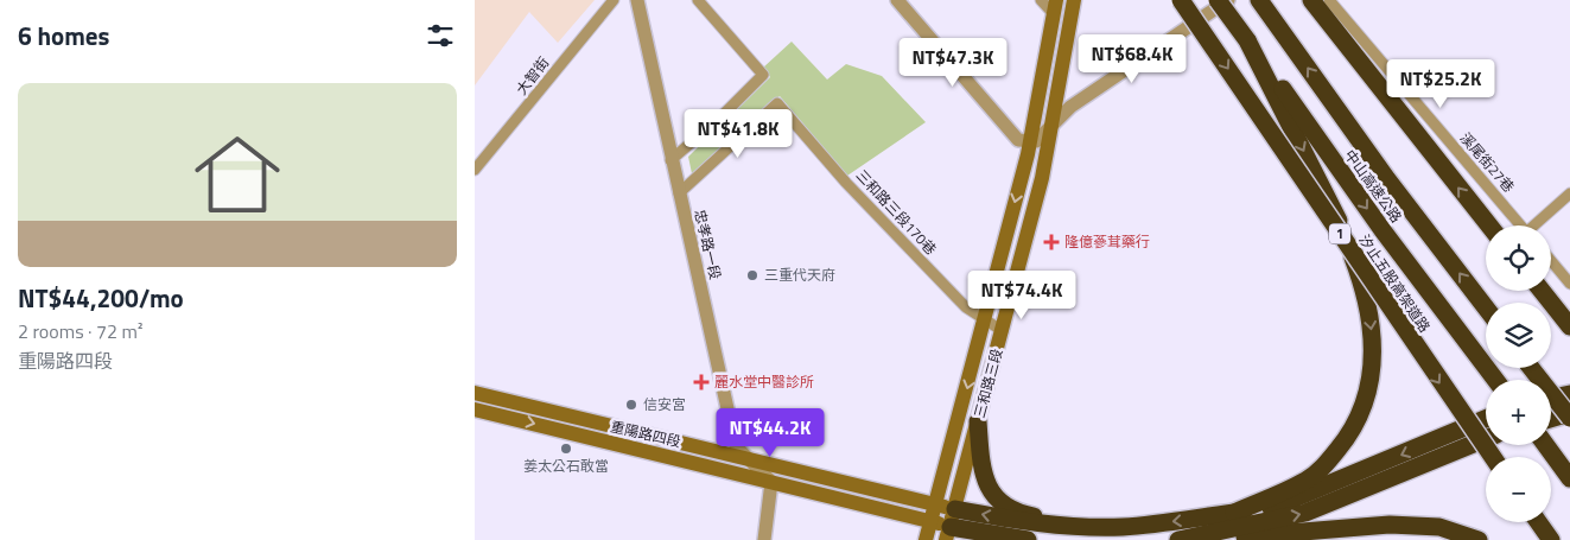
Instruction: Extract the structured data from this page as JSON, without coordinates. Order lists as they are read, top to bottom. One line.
{"streets":{"highway":["中山高速公路","1","汐止五股高架道路"],"main road":["三和路三段","重陽路四段"],"street":["大智街","溪尾街27巷","三和路三段170巷","忠孝路一段"]},"crossings":[["三和路三段170巷","忠孝路一段"],["三和路三段170巷","三和路三段"],["忠孝路一段","重陽路四段"],["三和路三段","重陽路四段"]],"places":{"health":["隆億蔘茸藥行","麗水堂中醫診所"],"other":["三重代天府","信安宮","姜太公石敢當"]},"page":{"heading":"6 homes","price":["NT$68.4K","NT$47.3K","NT$25.2K","NT$41.8K","NT$74.4K","NT$44.2K"],"list":[{"name":"NT$44,200/mo","note":"2 rooms · 72 m² · 重陽路四段"}],"map_buttons":["+","−"]}}
